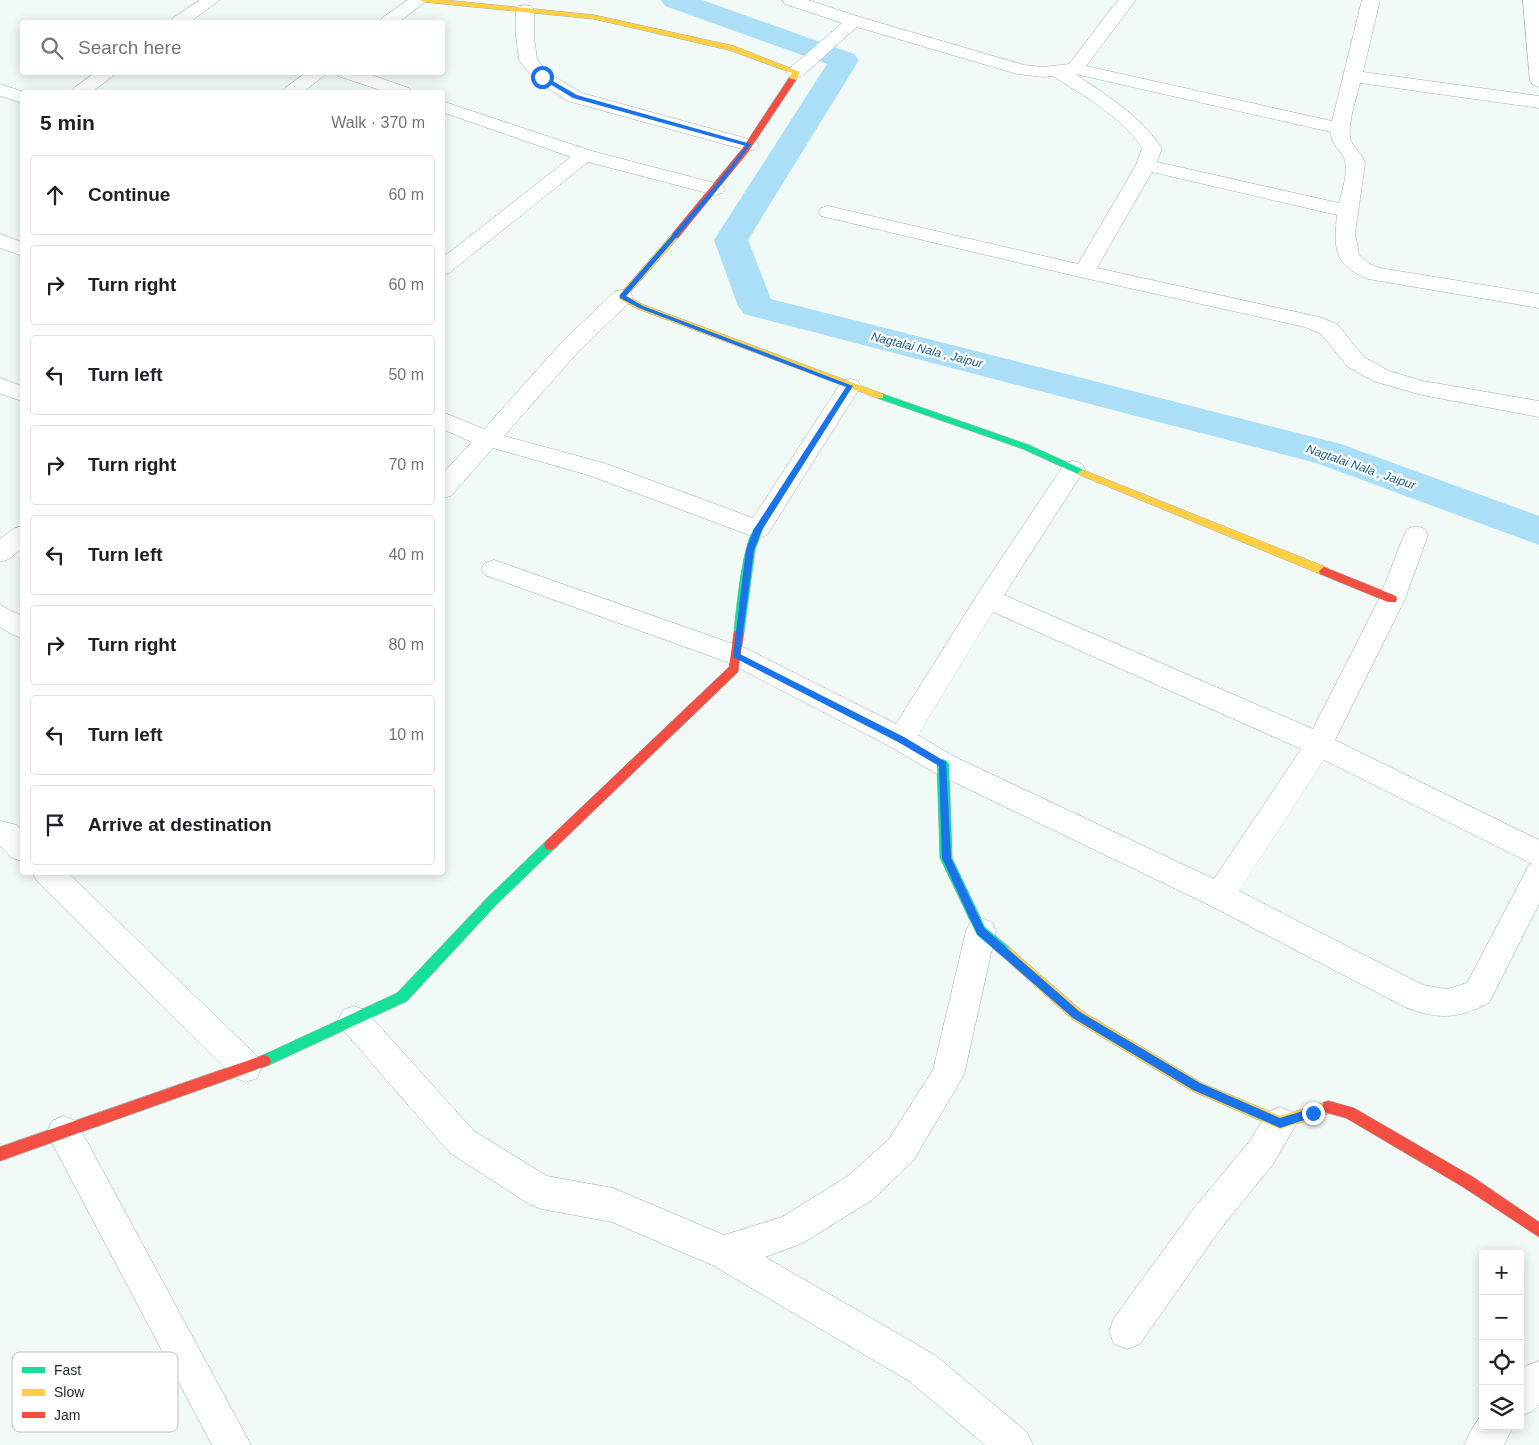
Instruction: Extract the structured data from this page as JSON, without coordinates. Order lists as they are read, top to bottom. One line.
{"water":["Nagtalai Nala , Jaipur"],"legend":["Fast","Slow","Jam"],"page":{"search":"Search here","heading":["5 min","Walk · 370 m"],"list":[["Continue","60 m"],["Turn right","60 m"],["Turn left","50 m"],["Turn right","70 m"],["Turn left","40 m"],["Turn right","80 m"],["Turn left","10 m"],"Arrive at destination"],"map_buttons":["+","−"]}}
